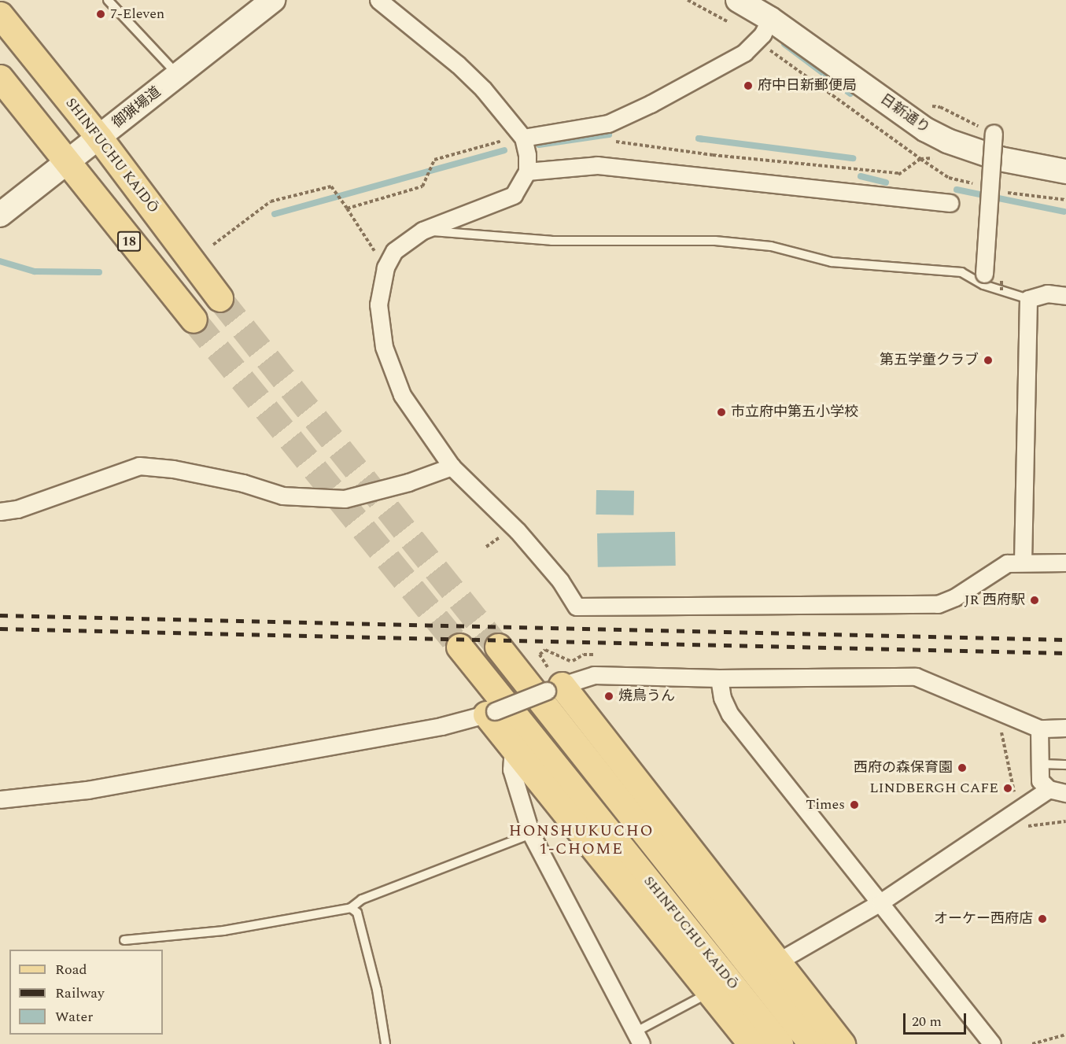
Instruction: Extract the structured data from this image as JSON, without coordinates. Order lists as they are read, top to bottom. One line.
{"streets":{"main road":["SHINFUCHU KAIDŌ","18"],"street":["御猟場道","日新通り"]},"crossings":[["御猟場道","SHINFUCHU KAIDŌ"],["御猟場道","18"]],"districts":["HONSHUKUCHO 1-CHOME"],"places":["7-Eleven","府中日新郵便局","第五学童クラブ","市立府中第五小学校","JR 西府駅","焼鳥うん","西府の森保育園","LINDBERGH CAFE","Times","オーケー西府店"],"legend":["Road","Railway","Water"],"scale_bar":"20 m"}
